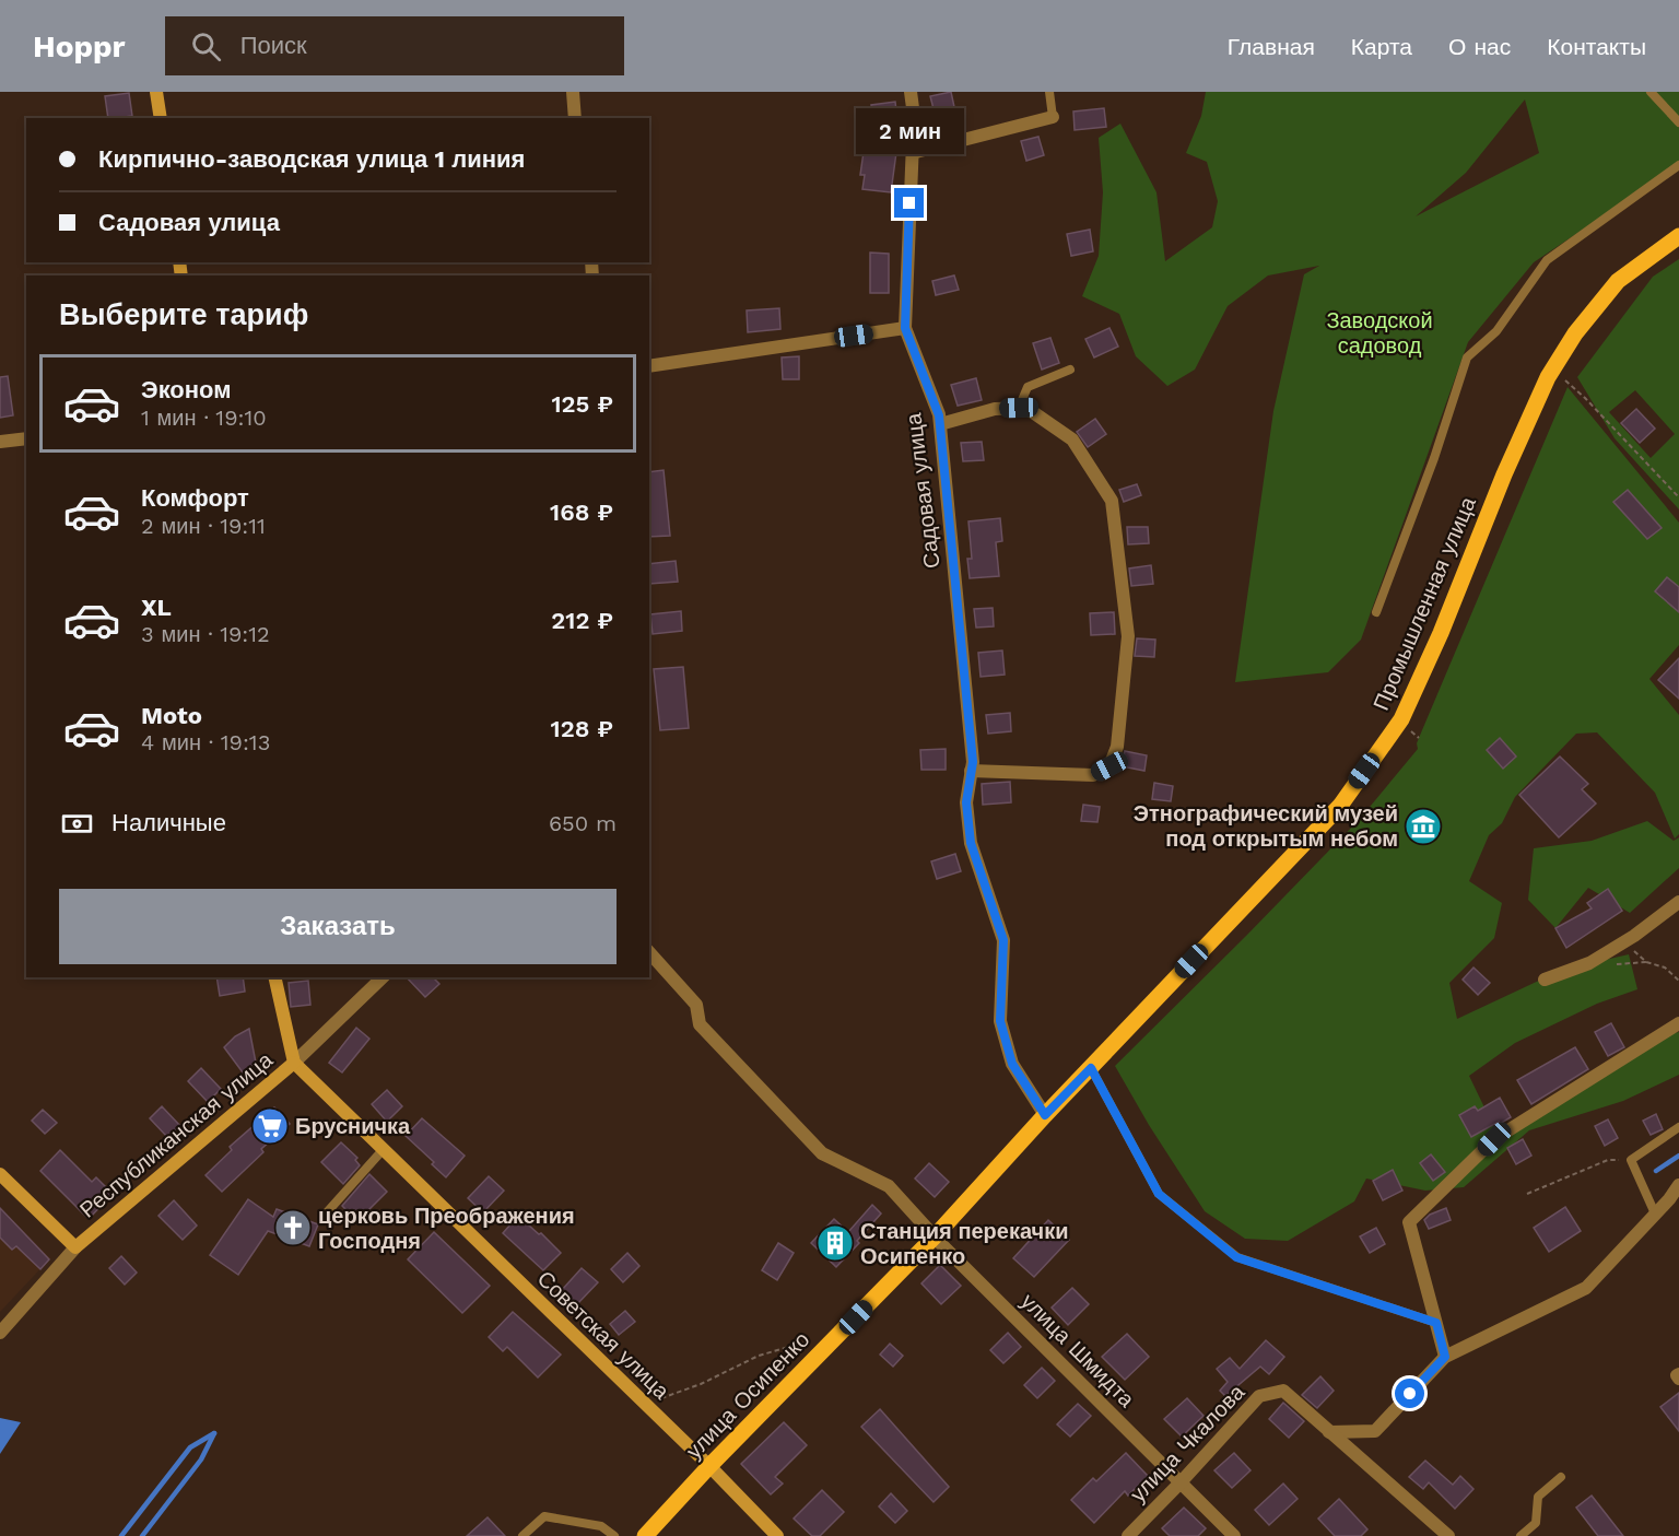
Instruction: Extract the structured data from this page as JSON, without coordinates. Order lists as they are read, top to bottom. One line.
{"streets":{"main road":["Промышленная улица","улица Осипенко"],"street":["Садовая улица","Республиканская улица","Советская улица","улица Шмидта","улица Чкалова"]},"crossings":[["Садовая улица","Промышленная улица"],["Садовая улица","улица Осипенко"],["Промышленная улица","улица Осипенко"],["Республиканская улица","Советская улица"],["Советская улица","улица Осипенко"],["улица Шмидта","улица Осипенко"],["улица Шмидта","улица Чкалова"]],"parks":["Заводской садовод"],"places":{"museum":["Этнографический музей под открытым небом"],"supermarket":["Брусничка"],"church":["церковь Преображения Господня"],"building":["Станция перекачки Осипенко"]},"page":{"header":"Hoppr","search":"Поиск","nav":["Главная","Карта","О нас","Контакты"],"bubble":"2 мин","banner":["Кирпично-заводская улица 1 линия","Садовая улица"],"heading":"Выберите тариф","list":[{"name":"Эконом","note":"1 мин · 19:10","value":"125 ₽"},{"name":"Комфорт","note":"2 мин · 19:11","value":"168 ₽"},{"name":"XL","note":"3 мин · 19:12","value":"212 ₽"},{"name":"Moto","note":"4 мин · 19:13","value":"128 ₽"}],"pay":["Наличные","650 m"],"buttons":"Заказать"}}
